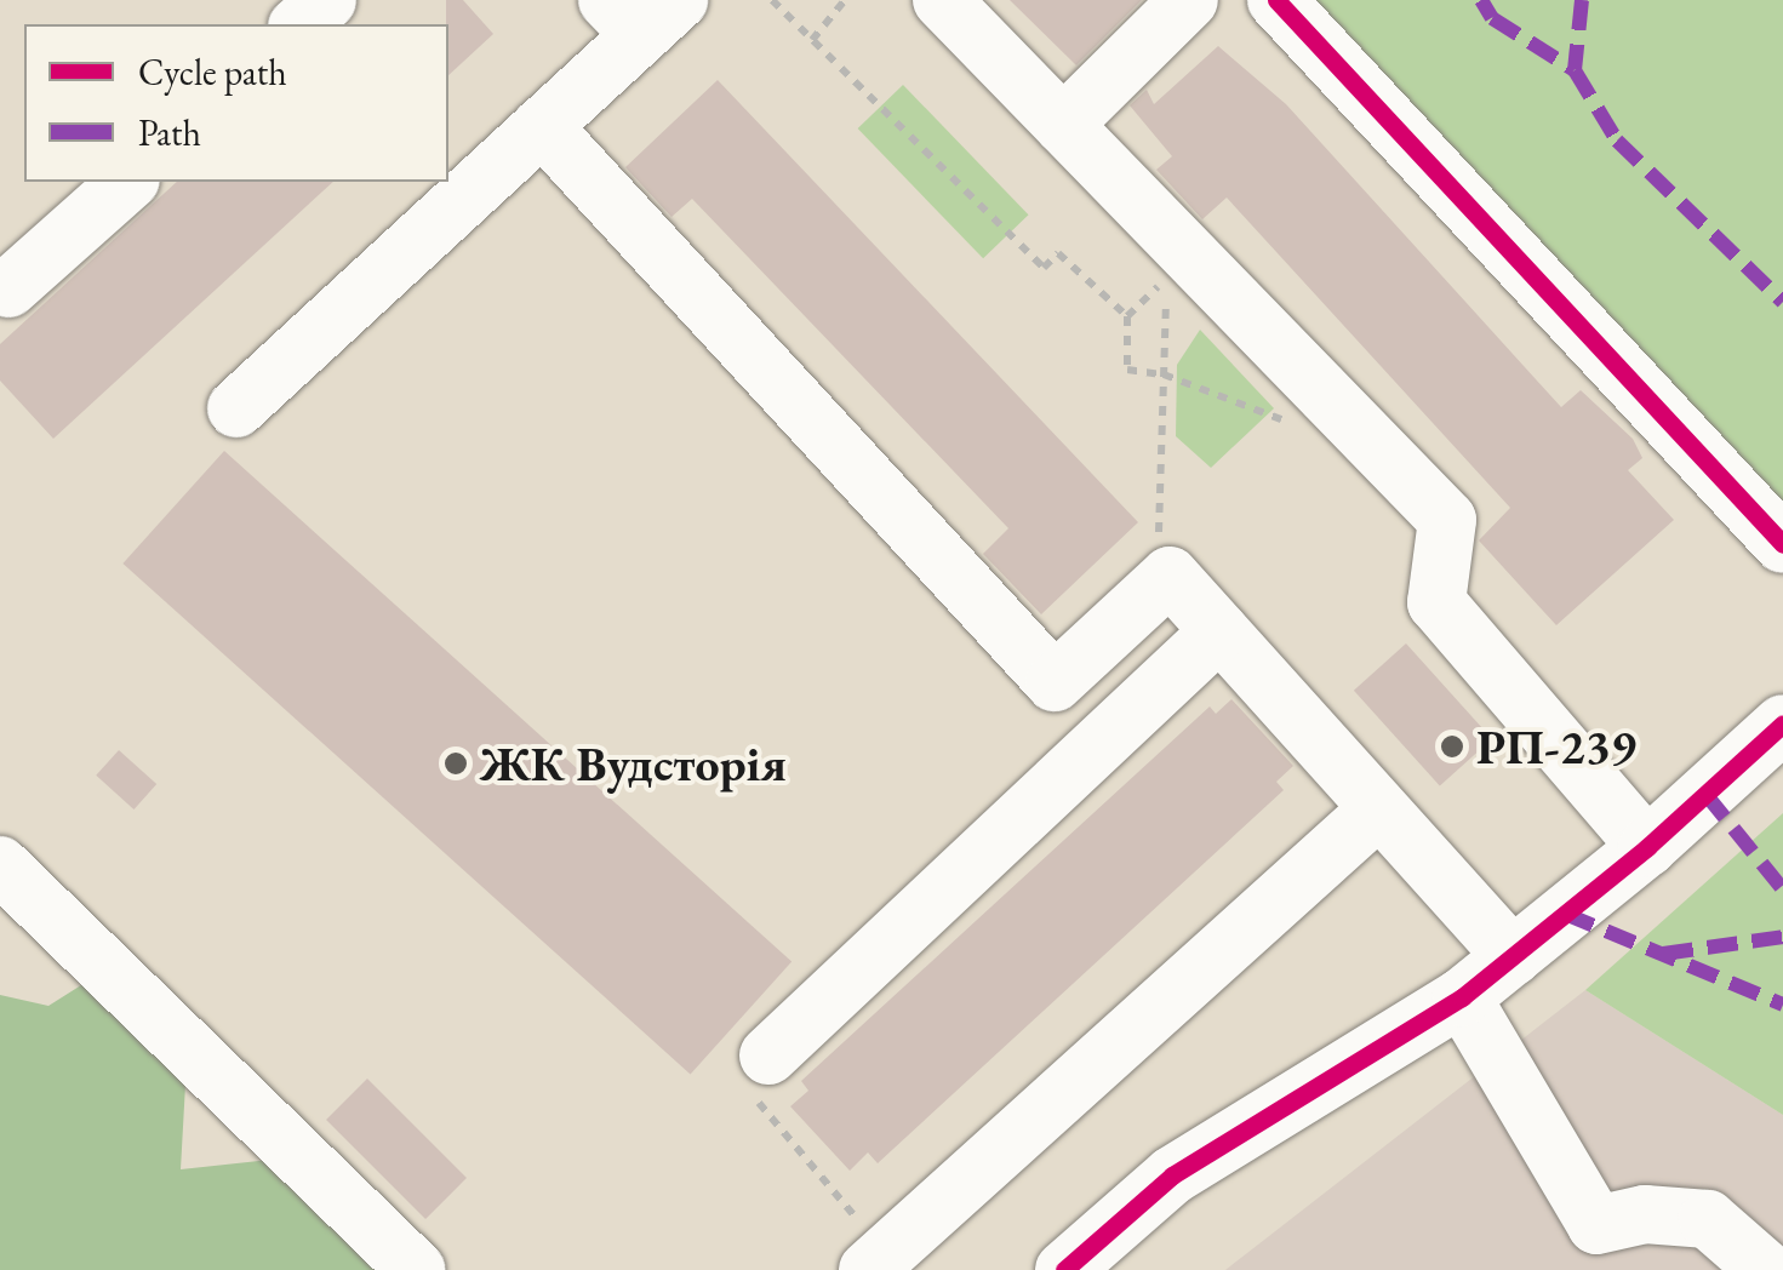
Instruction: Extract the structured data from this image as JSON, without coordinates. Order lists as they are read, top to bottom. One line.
{"places":["РП-239","ЖК Вудсторія"],"legend":["Cycle path","Path"]}
